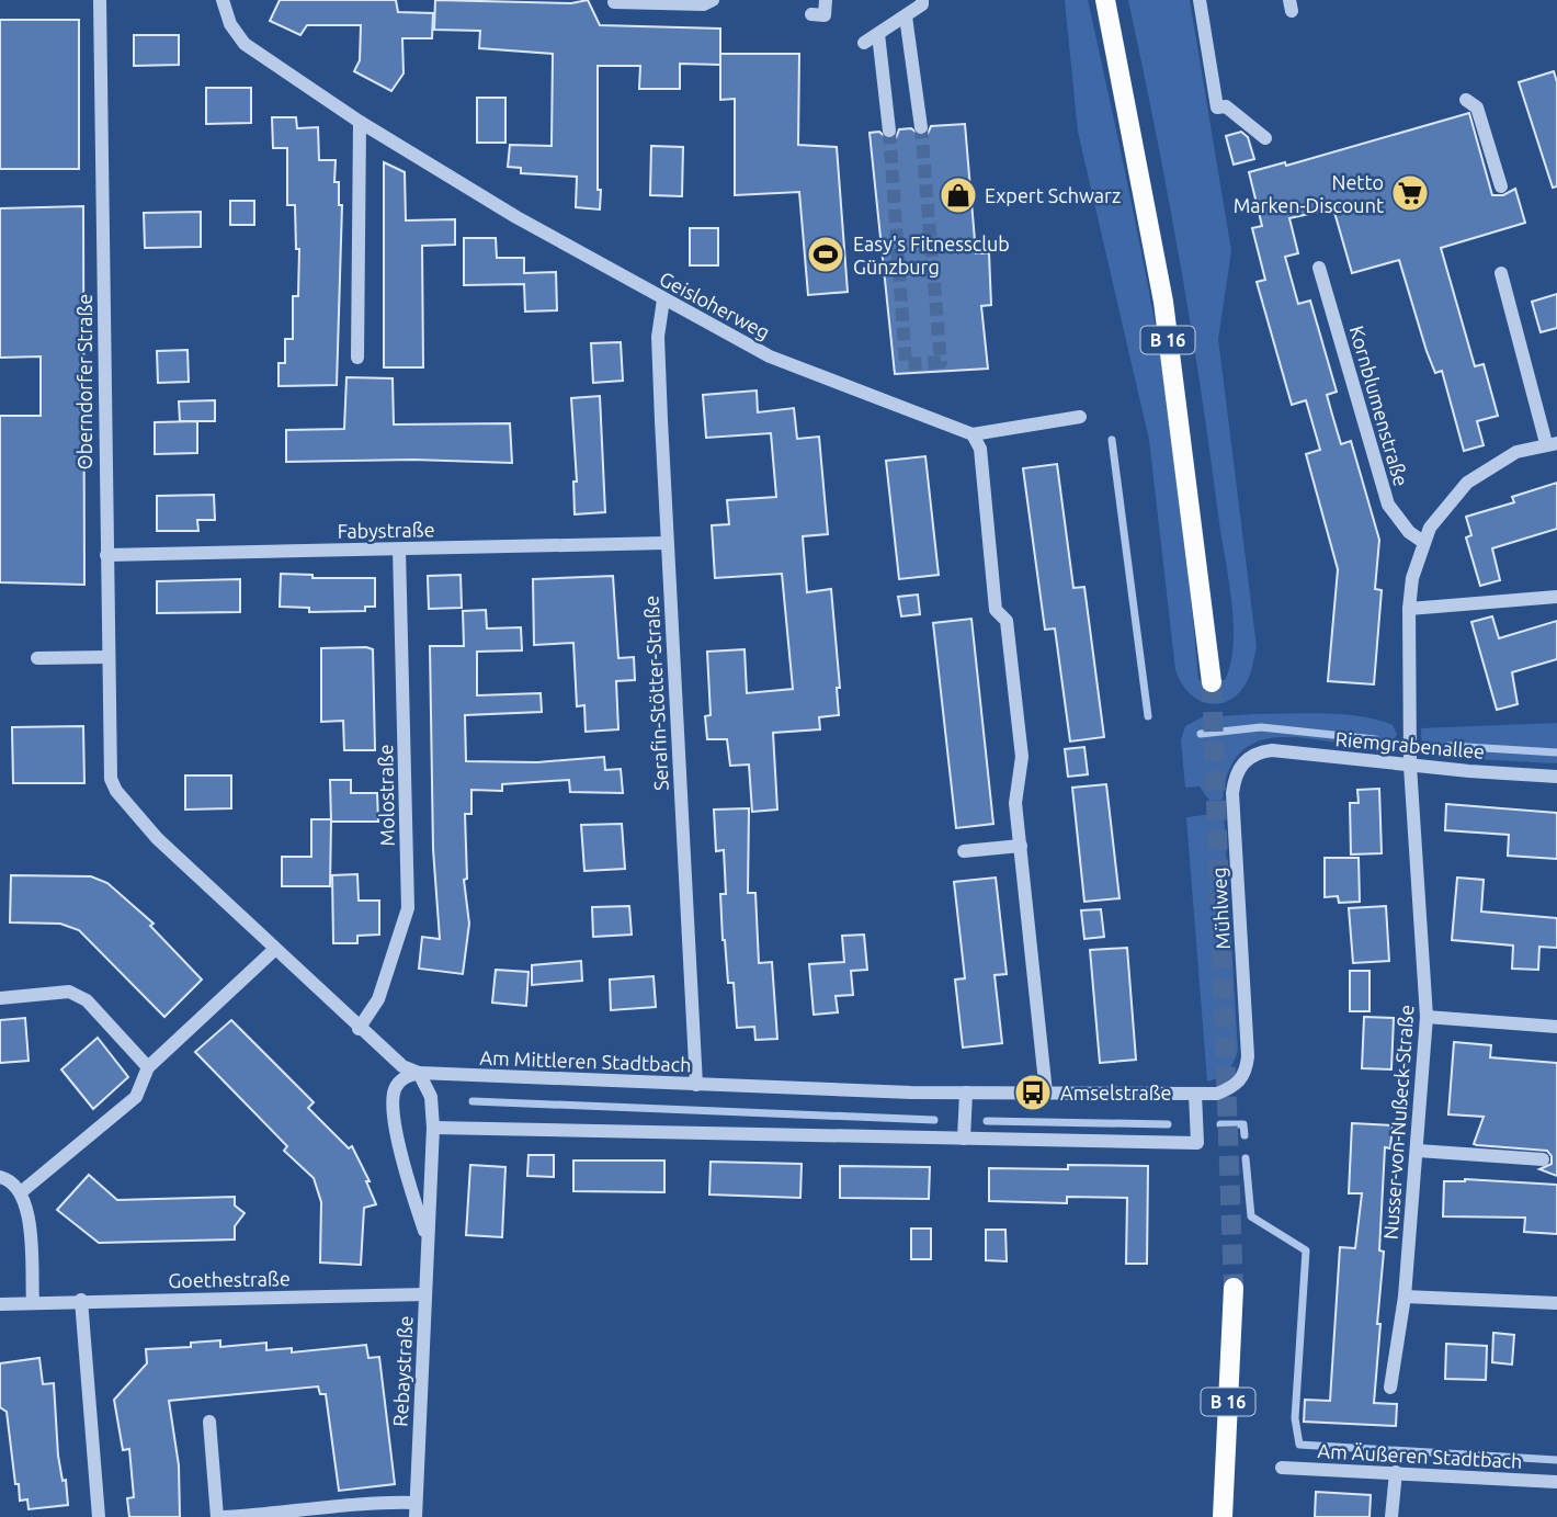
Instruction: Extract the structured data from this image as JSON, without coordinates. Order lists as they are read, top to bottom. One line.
{"streets":{"main road":["B 16"],"street":["Geisloherweg","Oberndorfer Straße","Kornblumenstraße","Fabystraße","Serafin-Stötter-Straße","Riemgrabenallee","Molostraße","Mühlweg","Am Mittleren Stadtbach","Nusser-von-Nußeck-Straße","Goethestraße","Rebaystraße","Am Äußeren Stadtbach"]},"crossings":[["Geisloherweg","Serafin-Stötter-Straße"],["Oberndorfer Straße","Fabystraße"],["Oberndorfer Straße","Am Mittleren Stadtbach"],["Fabystraße","Serafin-Stötter-Straße"],["Fabystraße","Molostraße"],["Serafin-Stötter-Straße","Am Mittleren Stadtbach"],["Riemgrabenallee","Mühlweg"],["Riemgrabenallee","Nusser-von-Nußeck-Straße"],["Molostraße","Am Mittleren Stadtbach"],["Mühlweg","Am Mittleren Stadtbach"],["Am Mittleren Stadtbach","Rebaystraße"],["Goethestraße","Rebaystraße"]],"places":{"supermarket":["Netto Marken-Discount"],"shop":["Expert Schwarz"],"sports":["Easy's Fitnessclub Günzburg"],"bus stop":["Amselstraße"]}}
